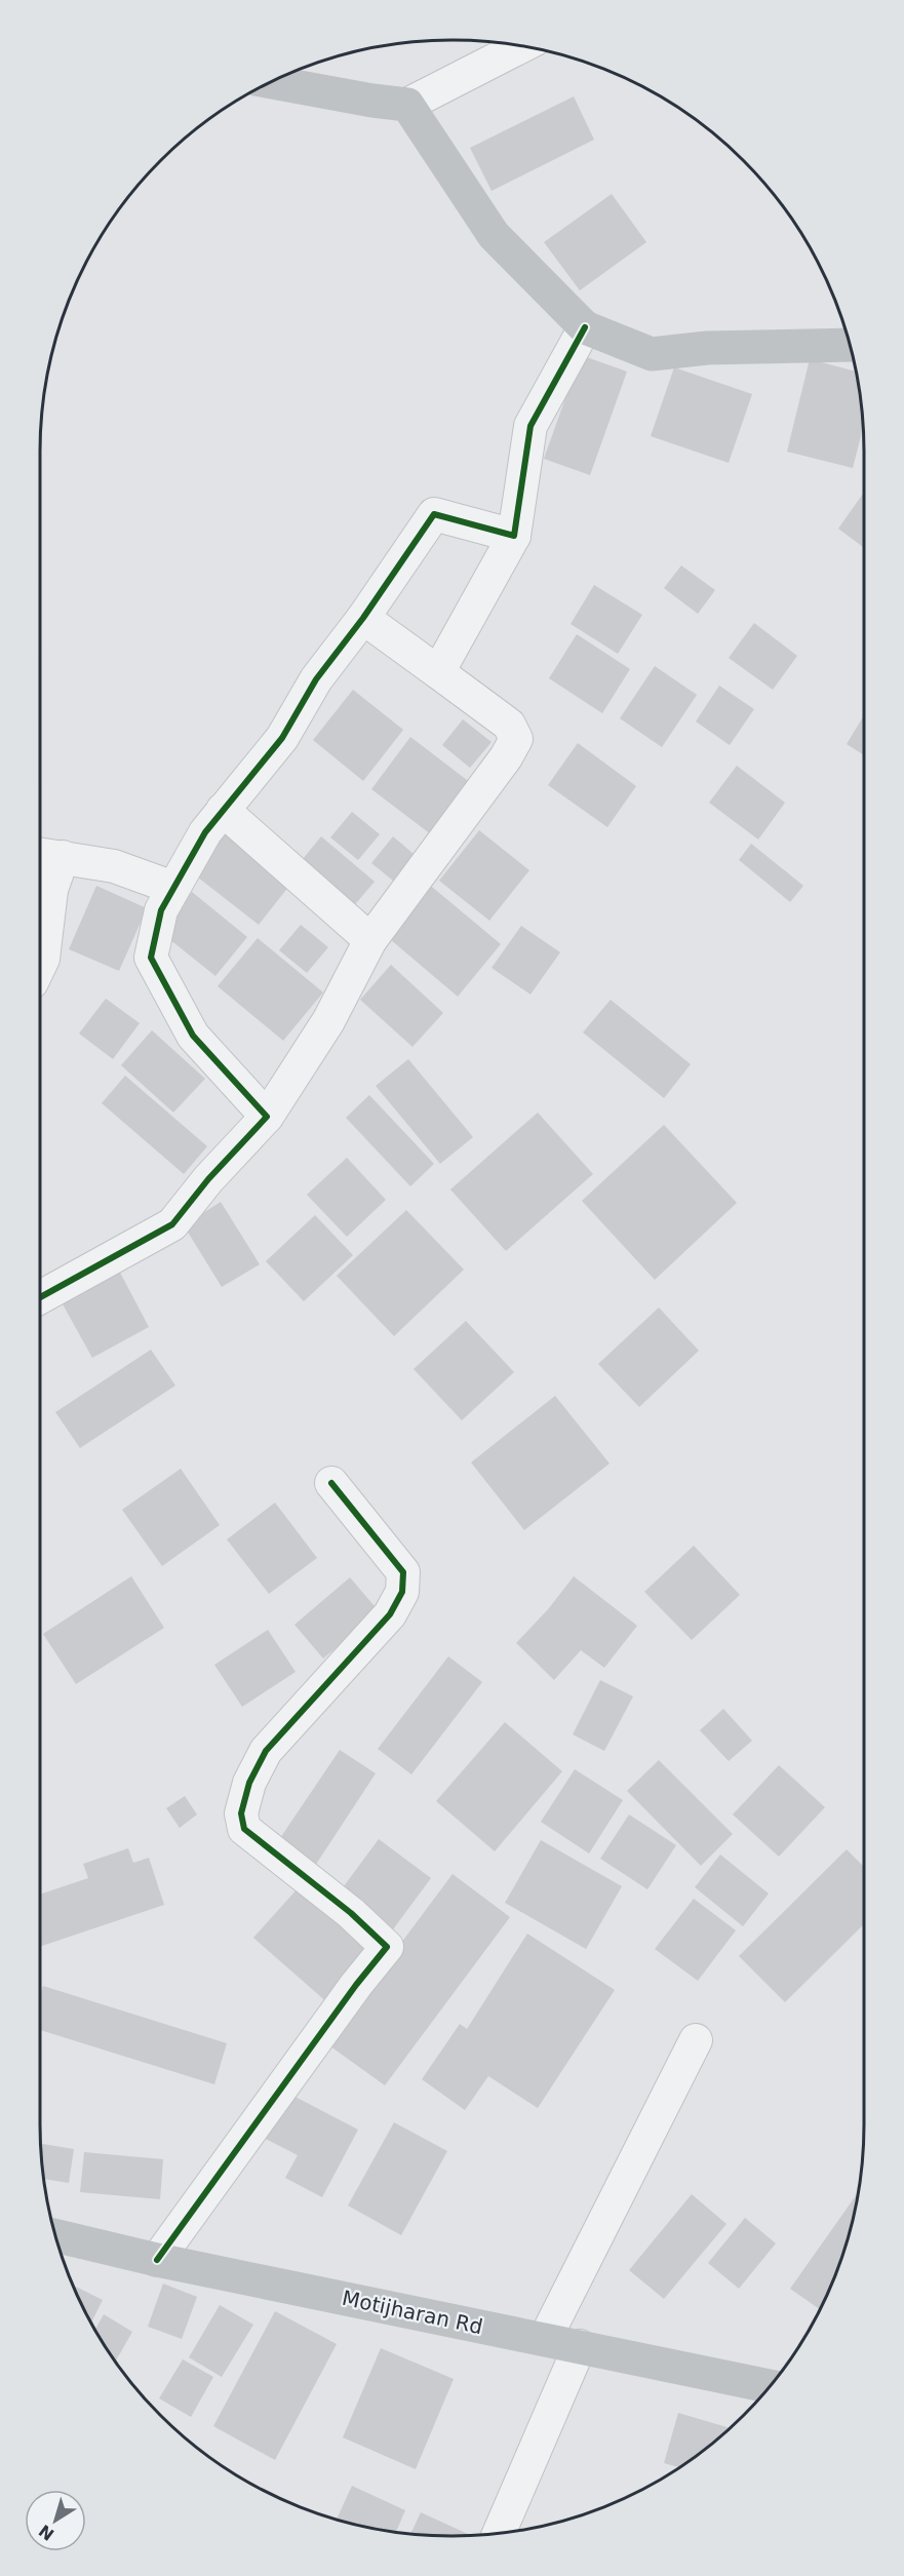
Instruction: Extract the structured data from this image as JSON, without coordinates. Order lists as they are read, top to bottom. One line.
{"streets":{"main road":["Motijharan Rd"]},"north":"bottom left"}
